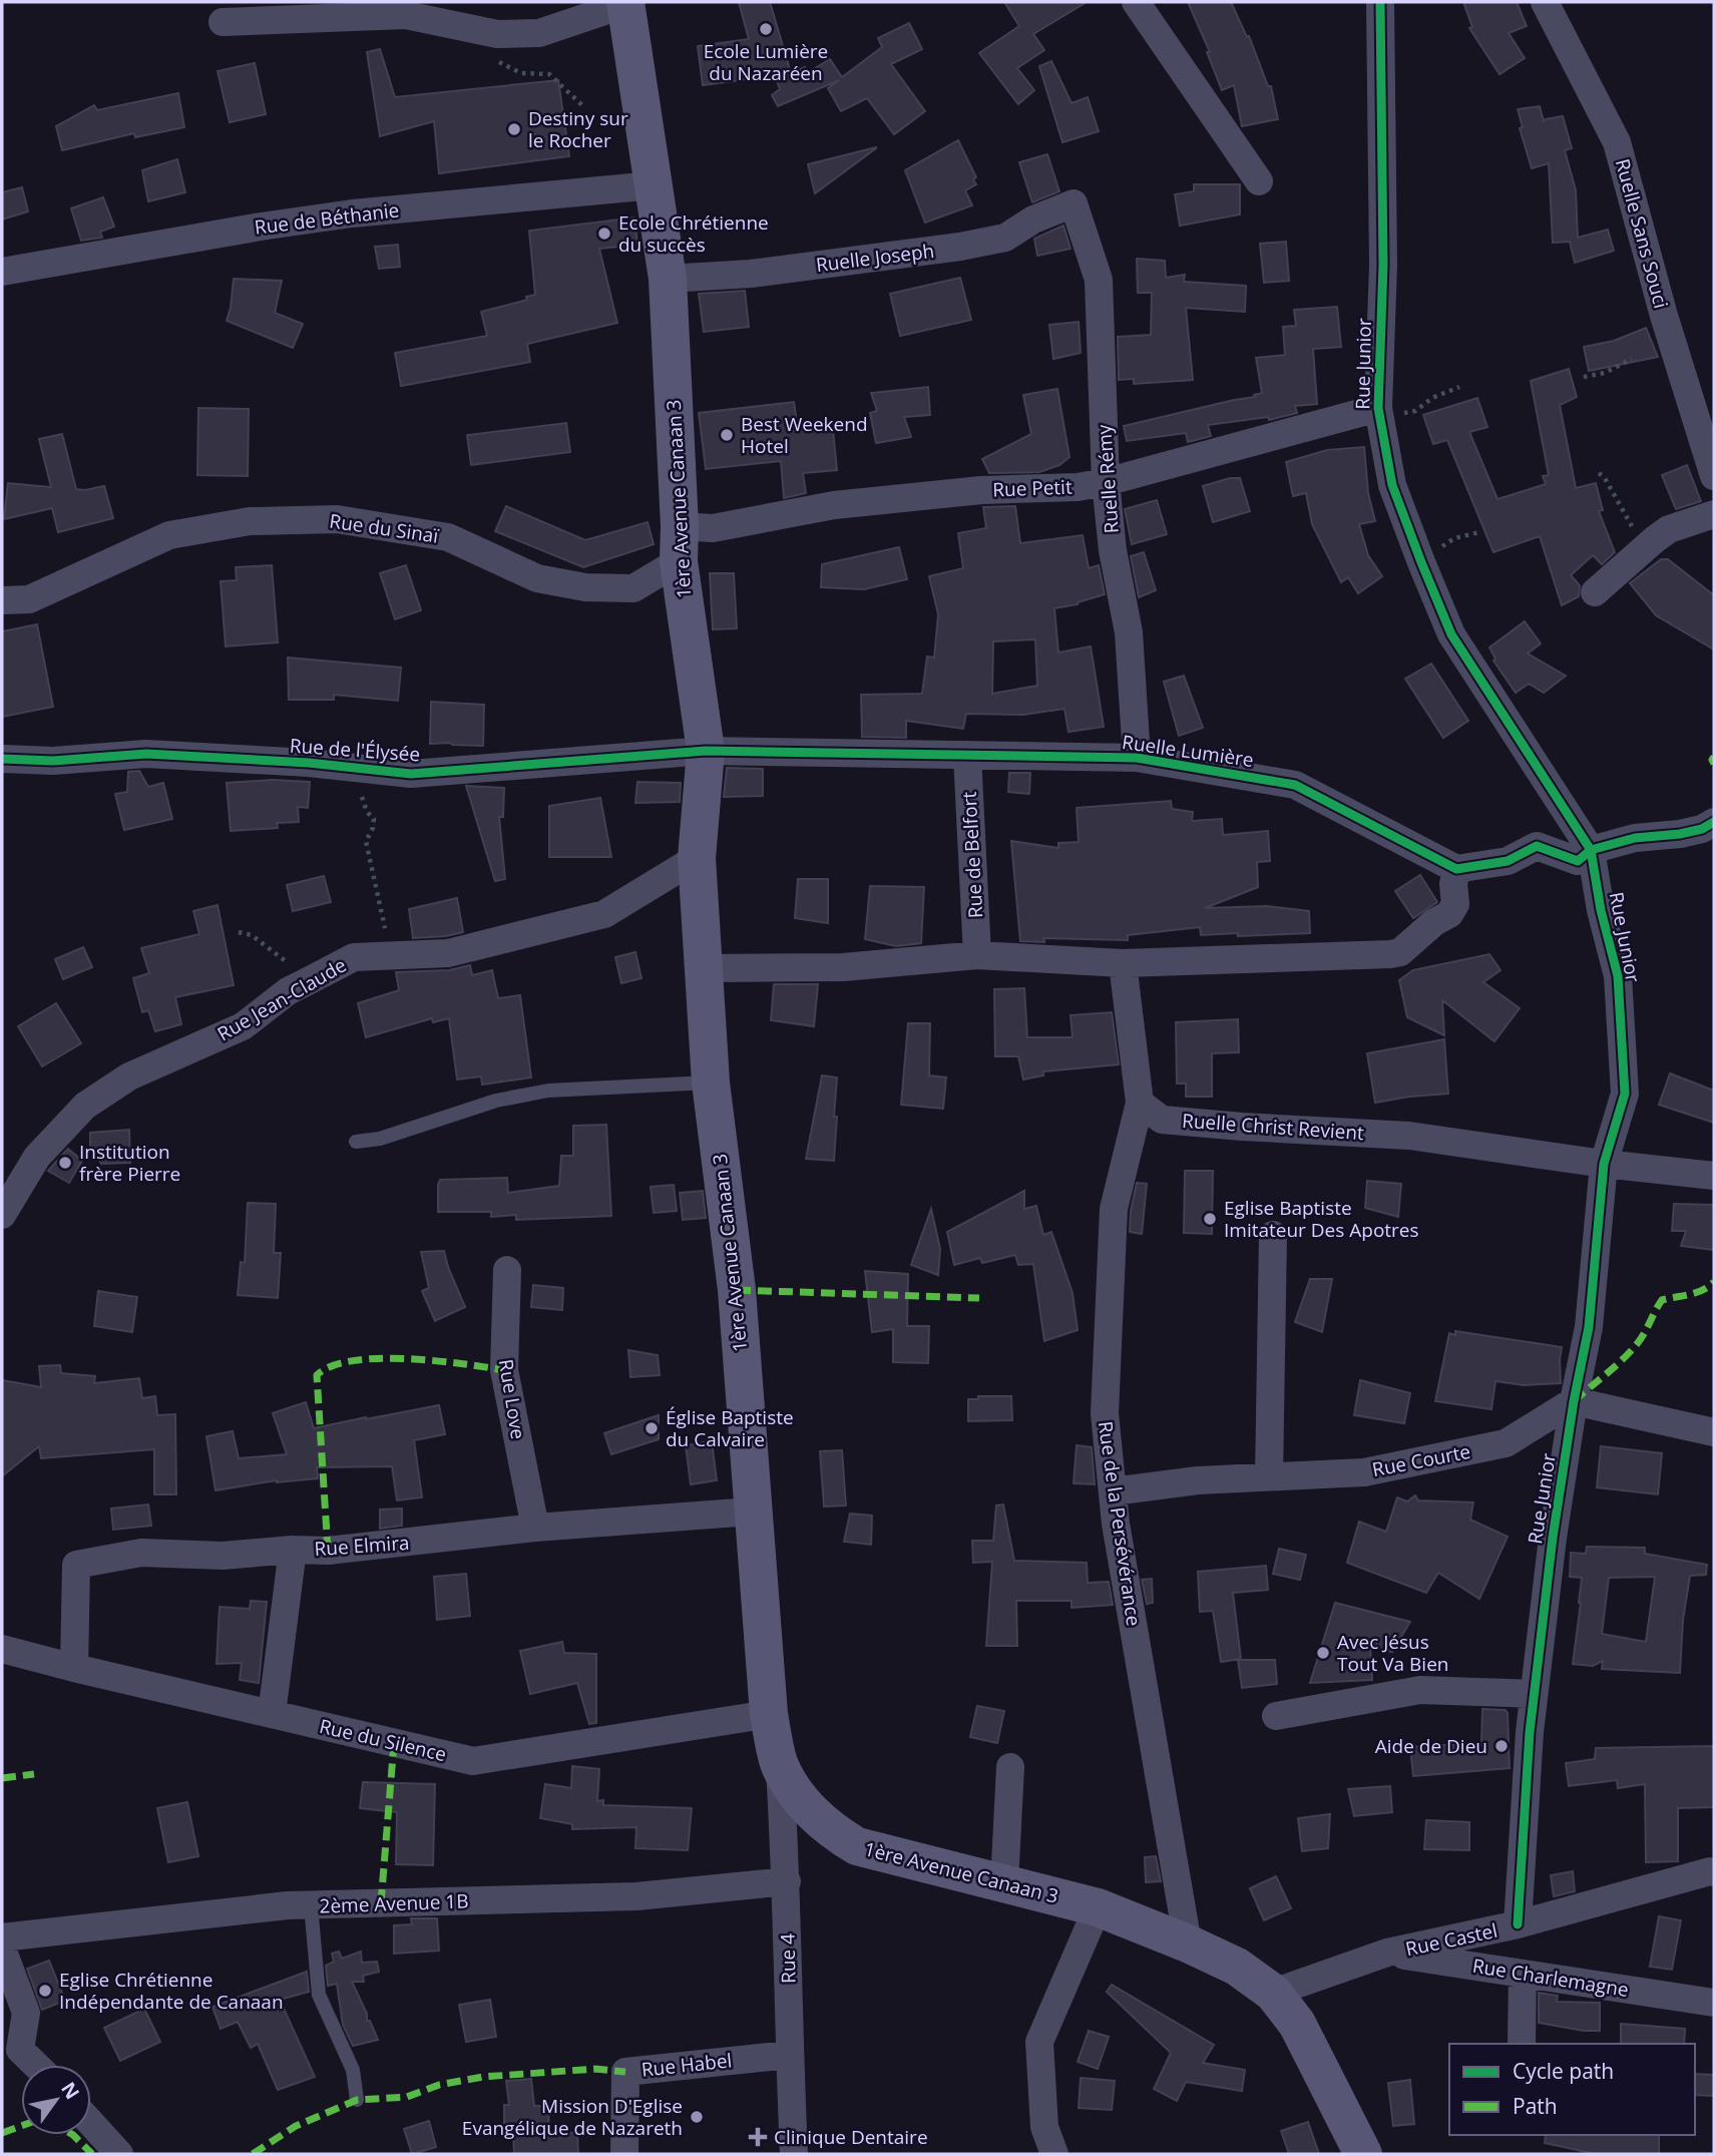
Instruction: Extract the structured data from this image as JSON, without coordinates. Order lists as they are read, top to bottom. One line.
{"streets":{"main road":["1ère Avenue Canaan 3"],"street":["Rue de Béthanie","Ruelle Sans Souci","Ruelle Joseph","Rue Junior","Ruelle Rémy","Rue Petit","Rue du Sinaï","Rue de l'Élysée","Ruelle Lumière","Rue de Belfort","Rue Jean-Claude","Ruelle Christ Revient","Rue Love","Rue Courte","Rue de la Persévérance","Rue Elmira","Rue du Silence","2ème Avenue 1B","Rue Castel","Rue 4","Rue Charlemagne","Rue Habel"]},"crossings":[["Rue de Béthanie","1ère Avenue Canaan 3"],["Ruelle Joseph","Ruelle Rémy"],["Ruelle Joseph","1ère Avenue Canaan 3"],["Rue Junior","Rue Petit"],["Rue Junior","Ruelle Christ Revient"],["Rue Junior","Rue Courte"],["Rue Junior","Rue Castel"],["Ruelle Rémy","Rue Petit"],["Ruelle Rémy","Ruelle Lumière"],["Rue Petit","1ère Avenue Canaan 3"],["Rue Petit","Rue du Sinaï"],["1ère Avenue Canaan 3","Rue du Sinaï"],["1ère Avenue Canaan 3","Rue de l'Élysée"],["1ère Avenue Canaan 3","Ruelle Lumière"],["1ère Avenue Canaan 3","Rue Jean-Claude"],["1ère Avenue Canaan 3","Rue de la Persévérance"],["1ère Avenue Canaan 3","Rue Elmira"],["1ère Avenue Canaan 3","Rue du Silence"],["1ère Avenue Canaan 3","Rue Castel"],["1ère Avenue Canaan 3","Rue 4"],["Rue de l'Élysée","Ruelle Lumière"],["Ruelle Lumière","Rue de Belfort"],["Ruelle Christ Revient","Rue de la Persévérance"],["Rue Love","Rue Elmira"],["Rue Courte","Rue de la Persévérance"],["Rue Elmira","Rue du Silence"],["2ème Avenue 1B","Rue 4"],["Rue Castel","Rue Charlemagne"],["Rue 4","Rue Habel"]],"places":{"other":["Ecole Lumière du Nazaréen","Destiny sur le Rocher","Ecole Chrétienne du succès","Best Weekend Hotel","Institution frère Pierre","Eglise Baptiste Imitateur Des Apotres","Église Baptiste du Calvaire","Avec Jésus Tout Va Bien","Aide de Dieu","Eglise Chrétienne Indépendante de Canaan","Mission D'Eglise Evangélique de Nazareth"],"health":["Clinique Dentaire"]},"legend":["Cycle path","Path"],"north":"top right"}
